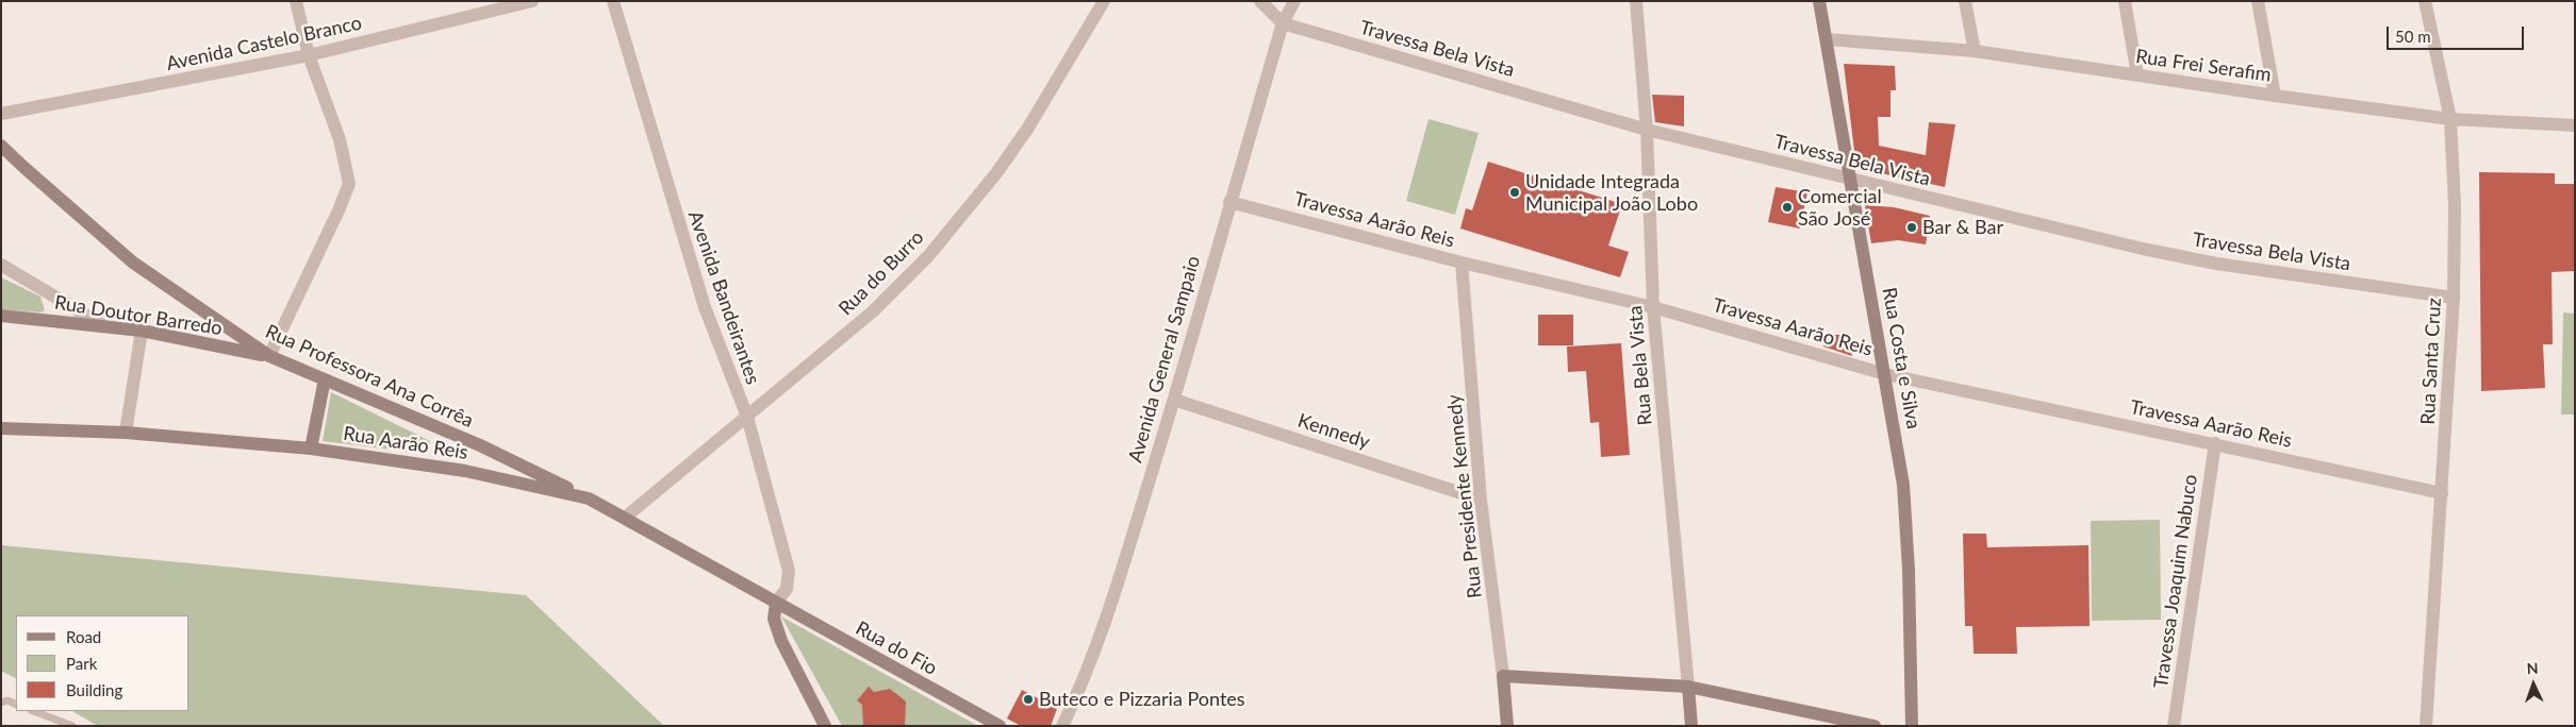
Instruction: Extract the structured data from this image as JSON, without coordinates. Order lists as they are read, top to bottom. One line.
{"streets":{"street":["Avenida Castelo Branco","Travessa Bela Vista","Rua Frei Serafim","Travessa Aarão Reis","Rua do Burro","Avenida Bandeirantes","Rua Doutor Barredo","Rua Costa e Silva","Avenida General Sampaio","Rua Santa Cruz","Rua Bela Vista","Rua Professora Ana Corrêa","Kennedy","Rua Aarão Reis","Rua Presidente Kennedy","Travessa Joaquim Nabuco","Rua do Fio"]},"crossings":[["Travessa Bela Vista","Rua Costa e Silva"],["Travessa Bela Vista","Avenida General Sampaio"],["Travessa Bela Vista","Rua Santa Cruz"],["Travessa Bela Vista","Rua Bela Vista"],["Rua Frei Serafim","Rua Costa e Silva"],["Rua Frei Serafim","Rua Santa Cruz"],["Travessa Aarão Reis","Rua Costa e Silva"],["Travessa Aarão Reis","Avenida General Sampaio"],["Travessa Aarão Reis","Rua Santa Cruz"],["Travessa Aarão Reis","Rua Bela Vista"],["Travessa Aarão Reis","Rua Presidente Kennedy"],["Travessa Aarão Reis","Travessa Joaquim Nabuco"],["Rua do Burro","Avenida Bandeirantes"],["Rua do Burro","Rua Aarão Reis"],["Avenida Bandeirantes","Rua Aarão Reis"],["Avenida Bandeirantes","Rua do Fio"],["Rua Doutor Barredo","Rua Professora Ana Corrêa"],["Avenida General Sampaio","Kennedy"],["Rua Professora Ana Corrêa","Rua Aarão Reis"],["Kennedy","Rua Presidente Kennedy"],["Rua Aarão Reis","Rua do Fio"]],"places":["Unidade Integrada Municipal João Lobo","Comercial São José","Bar & Bar","Buteco e Pizzaria Pontes"],"legend":["Road","Park","Building"],"scale_bar":"50 m","north":"top"}
